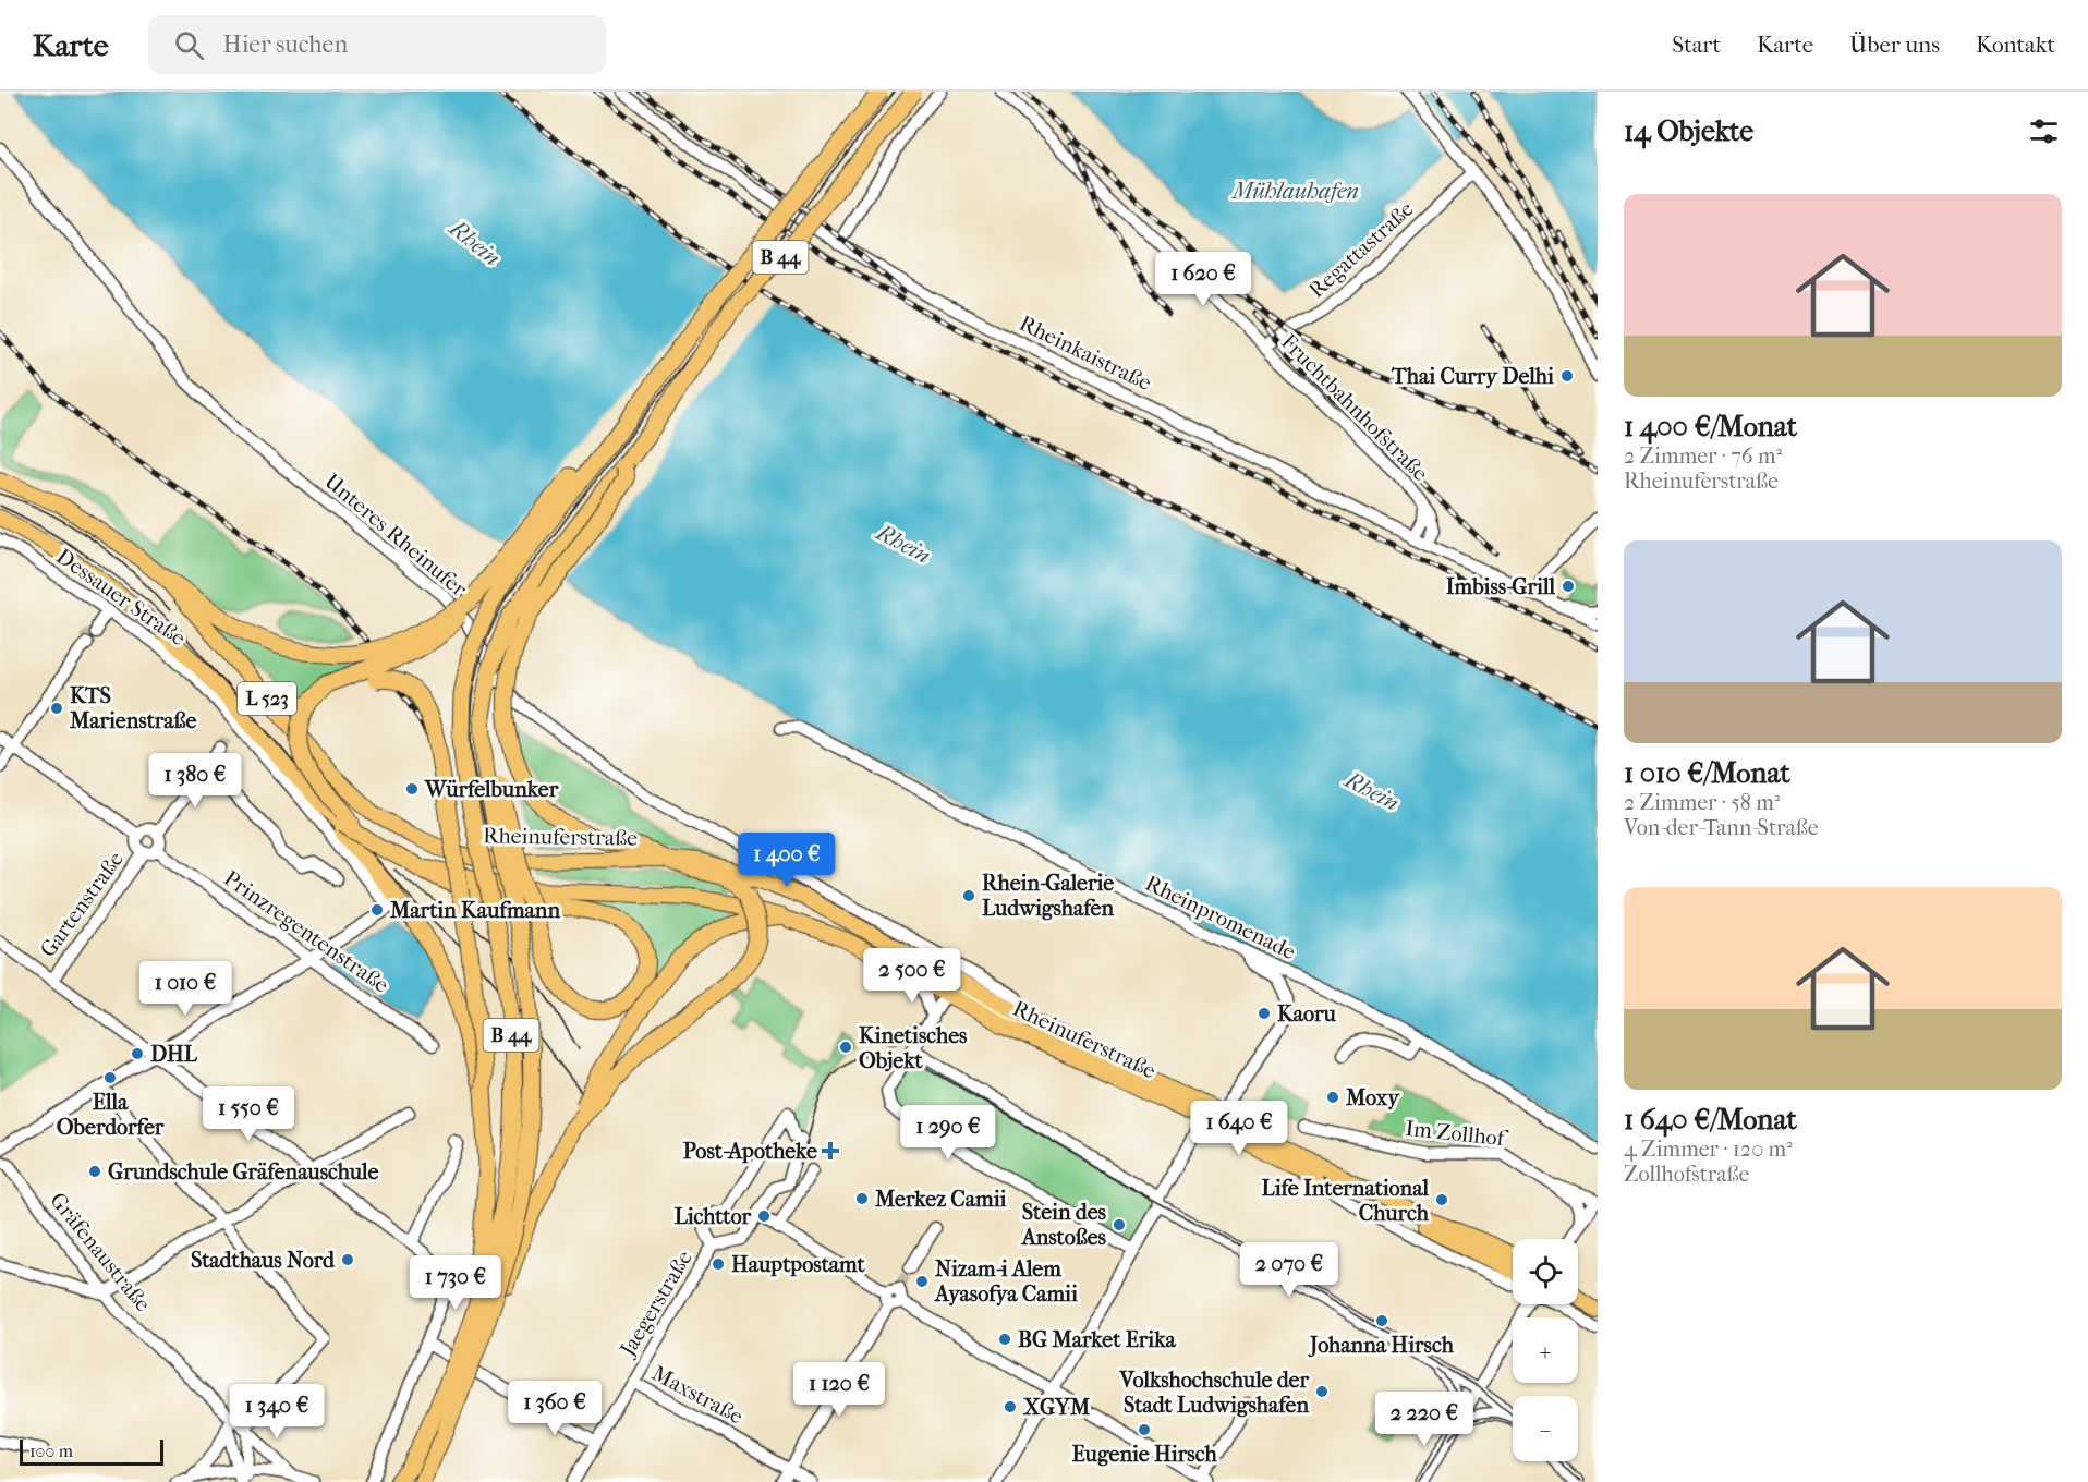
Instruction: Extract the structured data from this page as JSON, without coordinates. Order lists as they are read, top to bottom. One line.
{"streets":{"highway":["B 44"],"main road":["L 523","Rheinuferstraße"],"street":["Regattastraße","Rheinkaistraße","Fruchtbahnhofstraße","Unteres Rheinufer","Dessauer Straße","Gartenstraße","Rheinpromenade","Prinzregentenstraße","Im Zollhof","Gräfenaustraße","Jaegerstraße","Maxstraße"]},"crossings":[["Regattastraße","Fruchtbahnhofstraße"],["Rheinkaistraße","Fruchtbahnhofstraße"],["Dessauer Straße","Prinzregentenstraße"],["L 523","Rheinuferstraße"],["Gartenstraße","Prinzregentenstraße"],["Jaegerstraße","Maxstraße"]],"water":["Mühlauhafen","Rhein"],"places":{"other":["Thai Curry Delhi","Imbiss-Grill","KTS Marienstraße","Würfelbunker","Rhein-Galerie Ludwigshafen","Martin Kaufmann","Kaoru","Kinetisches Objekt","DHL","Ella Oberdorfer","Moxy","Grundschule Gräfenauschule","Merkez Camii","Life International Church","Lichttor","Stein des Anstoßes","Stadthaus Nord","Hauptpostamt","Nizam-i Alem Ayasofya Camii","Johanna Hirsch","BG Market Erika","Volkshochschule der Stadt Ludwigshafen","XGYM","Eugenie Hirsch"],"health":["Post-Apotheke"]},"scale_bar":"100 m","page":{"header":"Karte","search":"Hier suchen","nav":["Start","Karte","Über uns","Kontakt"],"heading":"14 Objekte","list":[{"name":"1 400 €/Monat","note":"2 Zimmer · 76 m² · Rheinuferstraße"},{"name":"1 010 €/Monat","note":"2 Zimmer · 58 m² · Von-der-Tann-Straße"},{"name":"1 640 €/Monat","note":"4 Zimmer · 120 m² · Zollhofstraße"}],"price":["1 620 €","1 380 €","1 400 €","2 500 €","1 010 €","1 550 €","1 640 €","1 290 €","2 070 €","1 730 €","1 120 €","1 360 €","1 340 €","2 220 €"],"map_buttons":["+","−"],"scale":"100 m"}}
